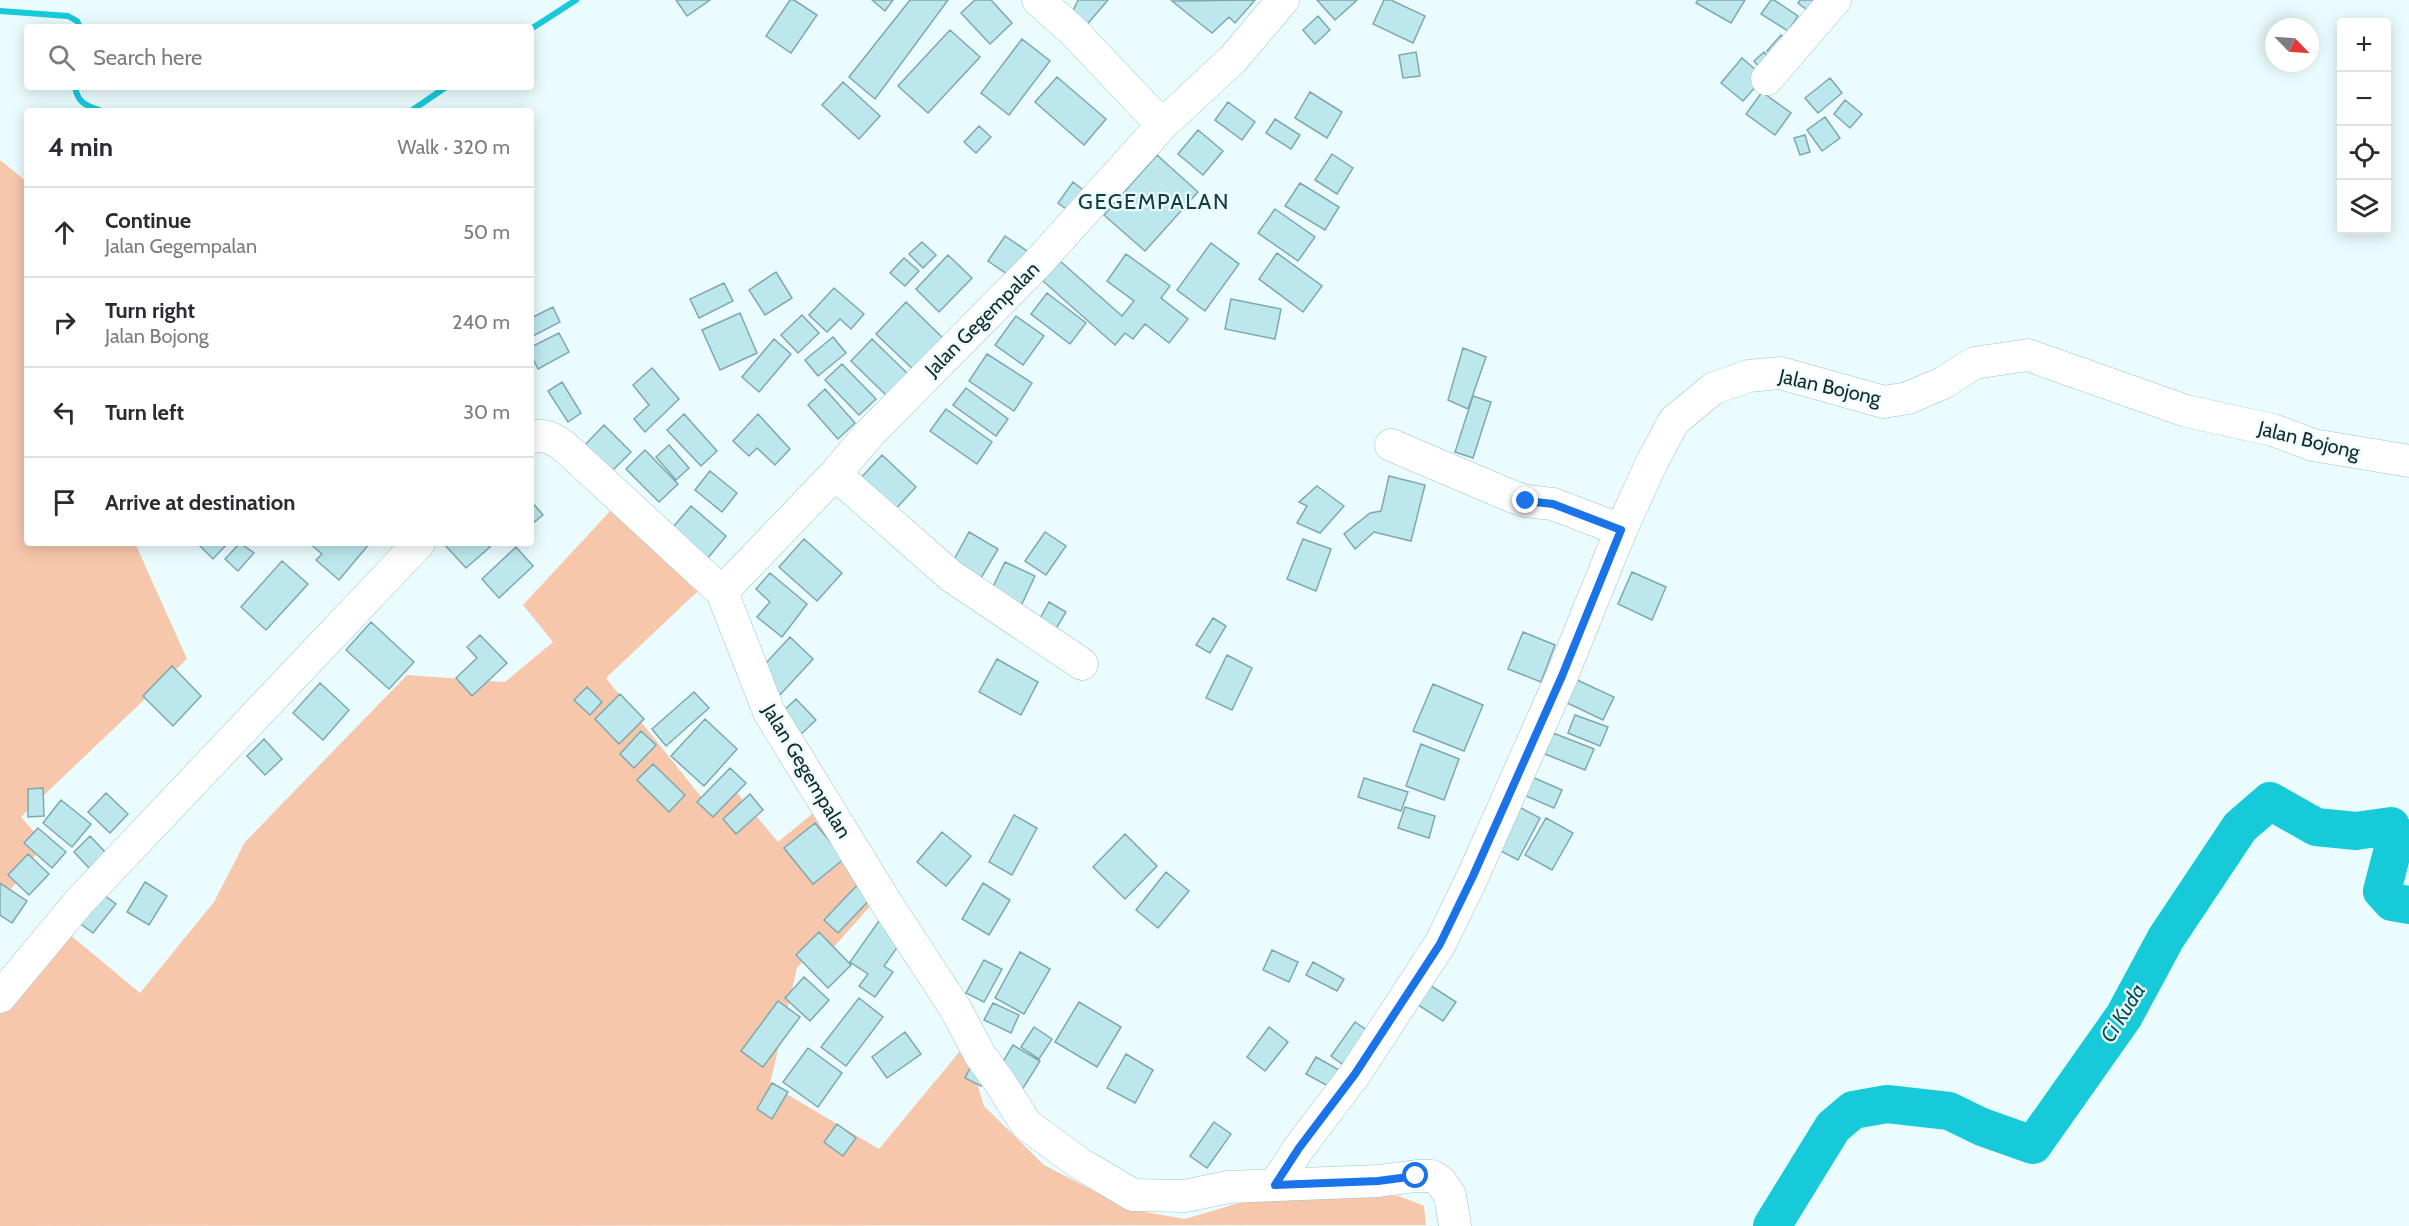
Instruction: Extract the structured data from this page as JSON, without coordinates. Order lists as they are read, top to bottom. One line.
{"streets":{"street":["Jalan Gegempalan","Jalan Bojong"]},"crossings":[["Jalan Gegempalan","Jalan Bojong"]],"districts":["GEGEMPALAN"],"water":["Ci Kuda"],"north":"bottom right","page":{"map_buttons":["+","−"],"search":"Search here","heading":["4 min","Walk · 320 m"],"list":[["Continue","Jalan Gegempalan","50 m"],["Turn right","Jalan Bojong","240 m"],["Turn left","30 m"],"Arrive at destination"]}}
